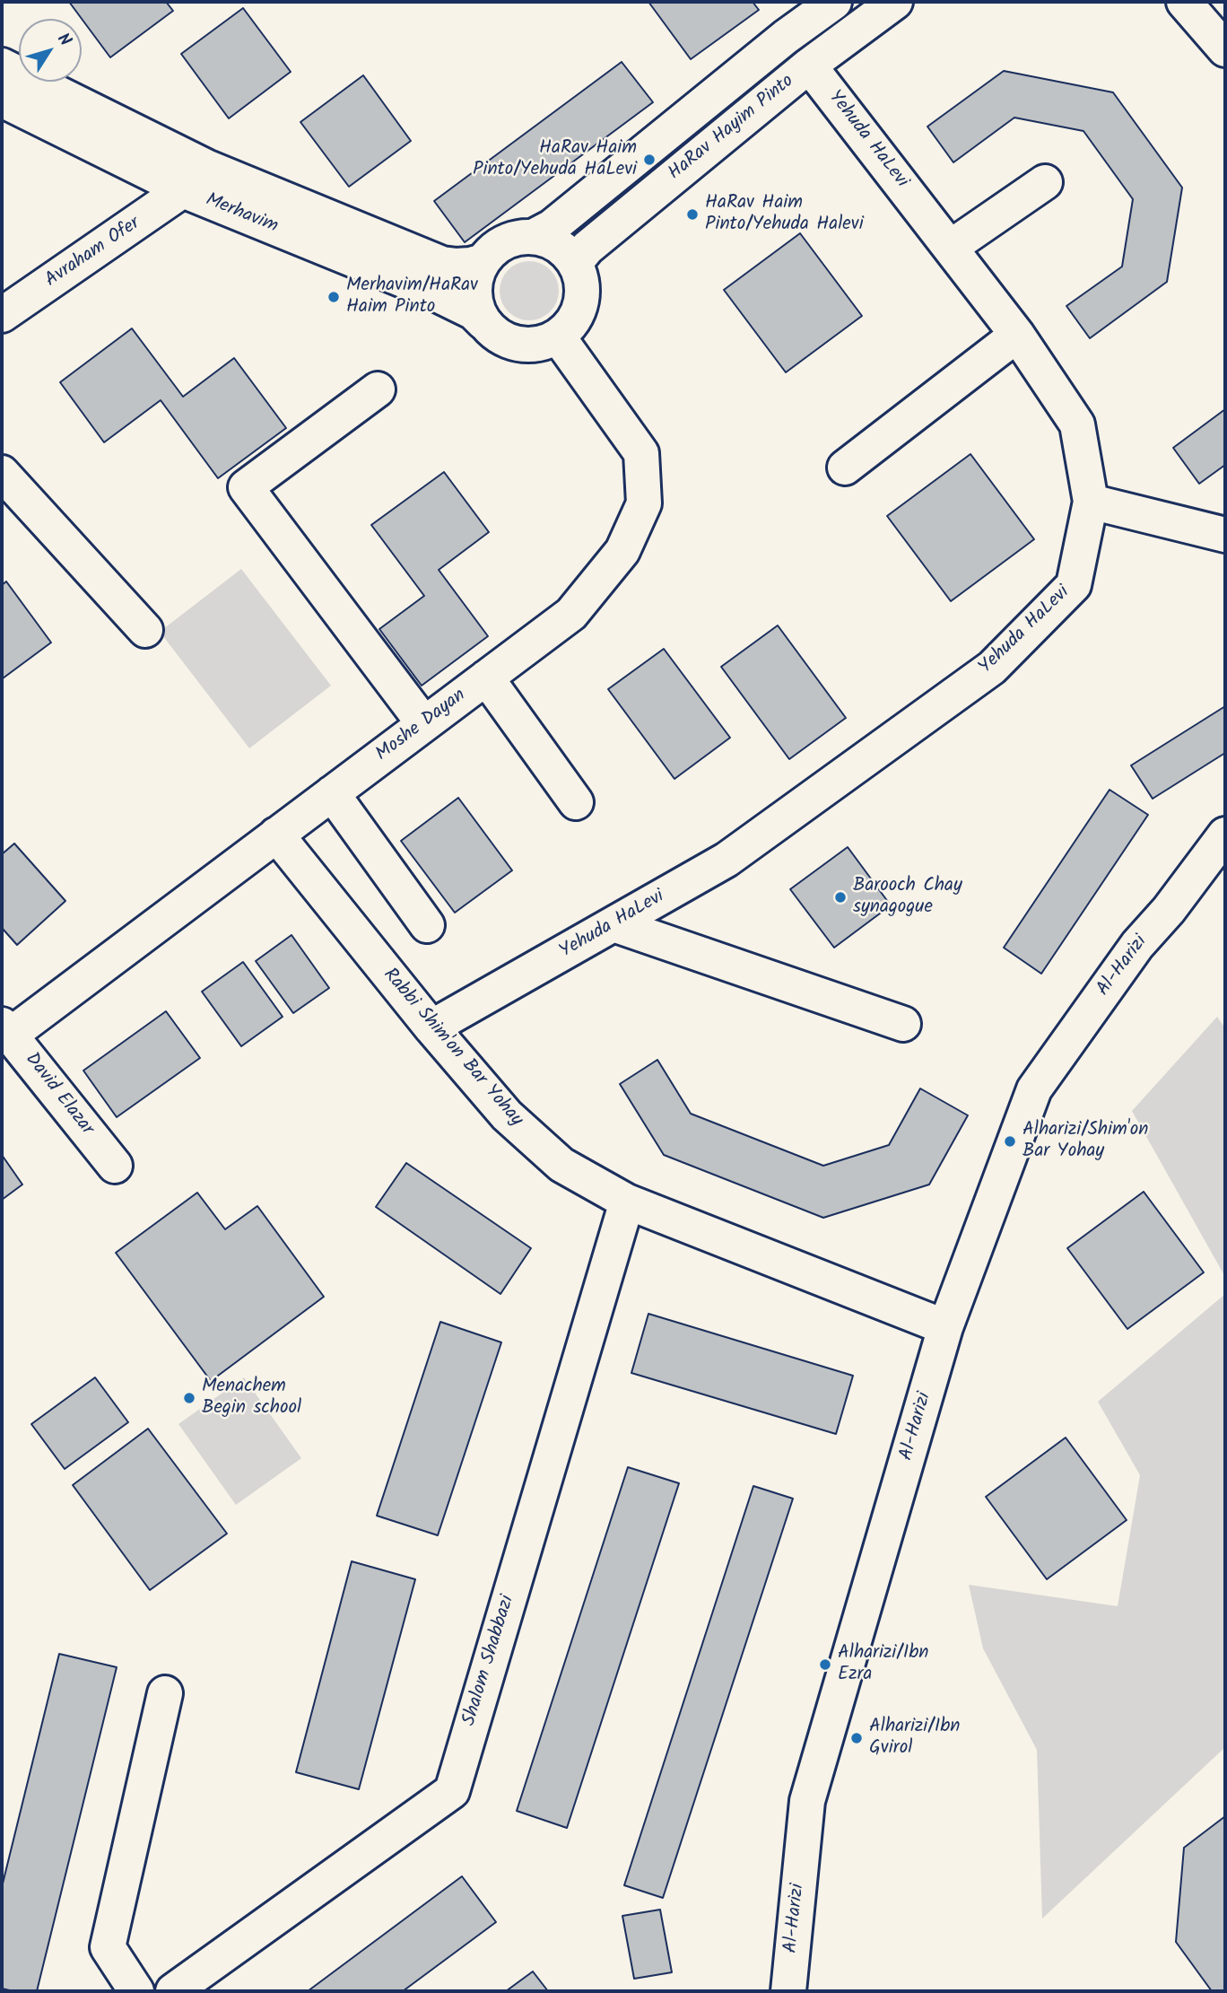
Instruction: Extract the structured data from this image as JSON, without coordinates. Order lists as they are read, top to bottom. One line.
{"streets":{"street":["HaRav Hayim Pinto","Yehuda HaLevi","Merhavim","Avraham Ofer","Moshe Dayan","Al-Harizi","Rabbi Shim'on Bar Yohay","David Elazar","Shalom Shabbazi"]},"crossings":[["HaRav Hayim Pinto","Yehuda HaLevi"],["HaRav Hayim Pinto","Merhavim"],["HaRav Hayim Pinto","Moshe Dayan"],["Yehuda HaLevi","Rabbi Shim'on Bar Yohay"],["Merhavim","Avraham Ofer"],["Merhavim","Moshe Dayan"],["Moshe Dayan","Rabbi Shim'on Bar Yohay"],["Moshe Dayan","David Elazar"],["Al-Harizi","Rabbi Shim'on Bar Yohay"],["Rabbi Shim'on Bar Yohay","Shalom Shabbazi"]],"places":["HaRav Haim Pinto/Yehuda HaLevi","HaRav Haim Pinto/Yehuda Halevi","Merhavim/HaRav Haim Pinto","Barooch Chay synagogue","Alharizi/Shim'on Bar Yohay","Menachem Begin school","Alharizi/Ibn Ezra","Alharizi/Ibn Gvirol"],"north":"top right"}
